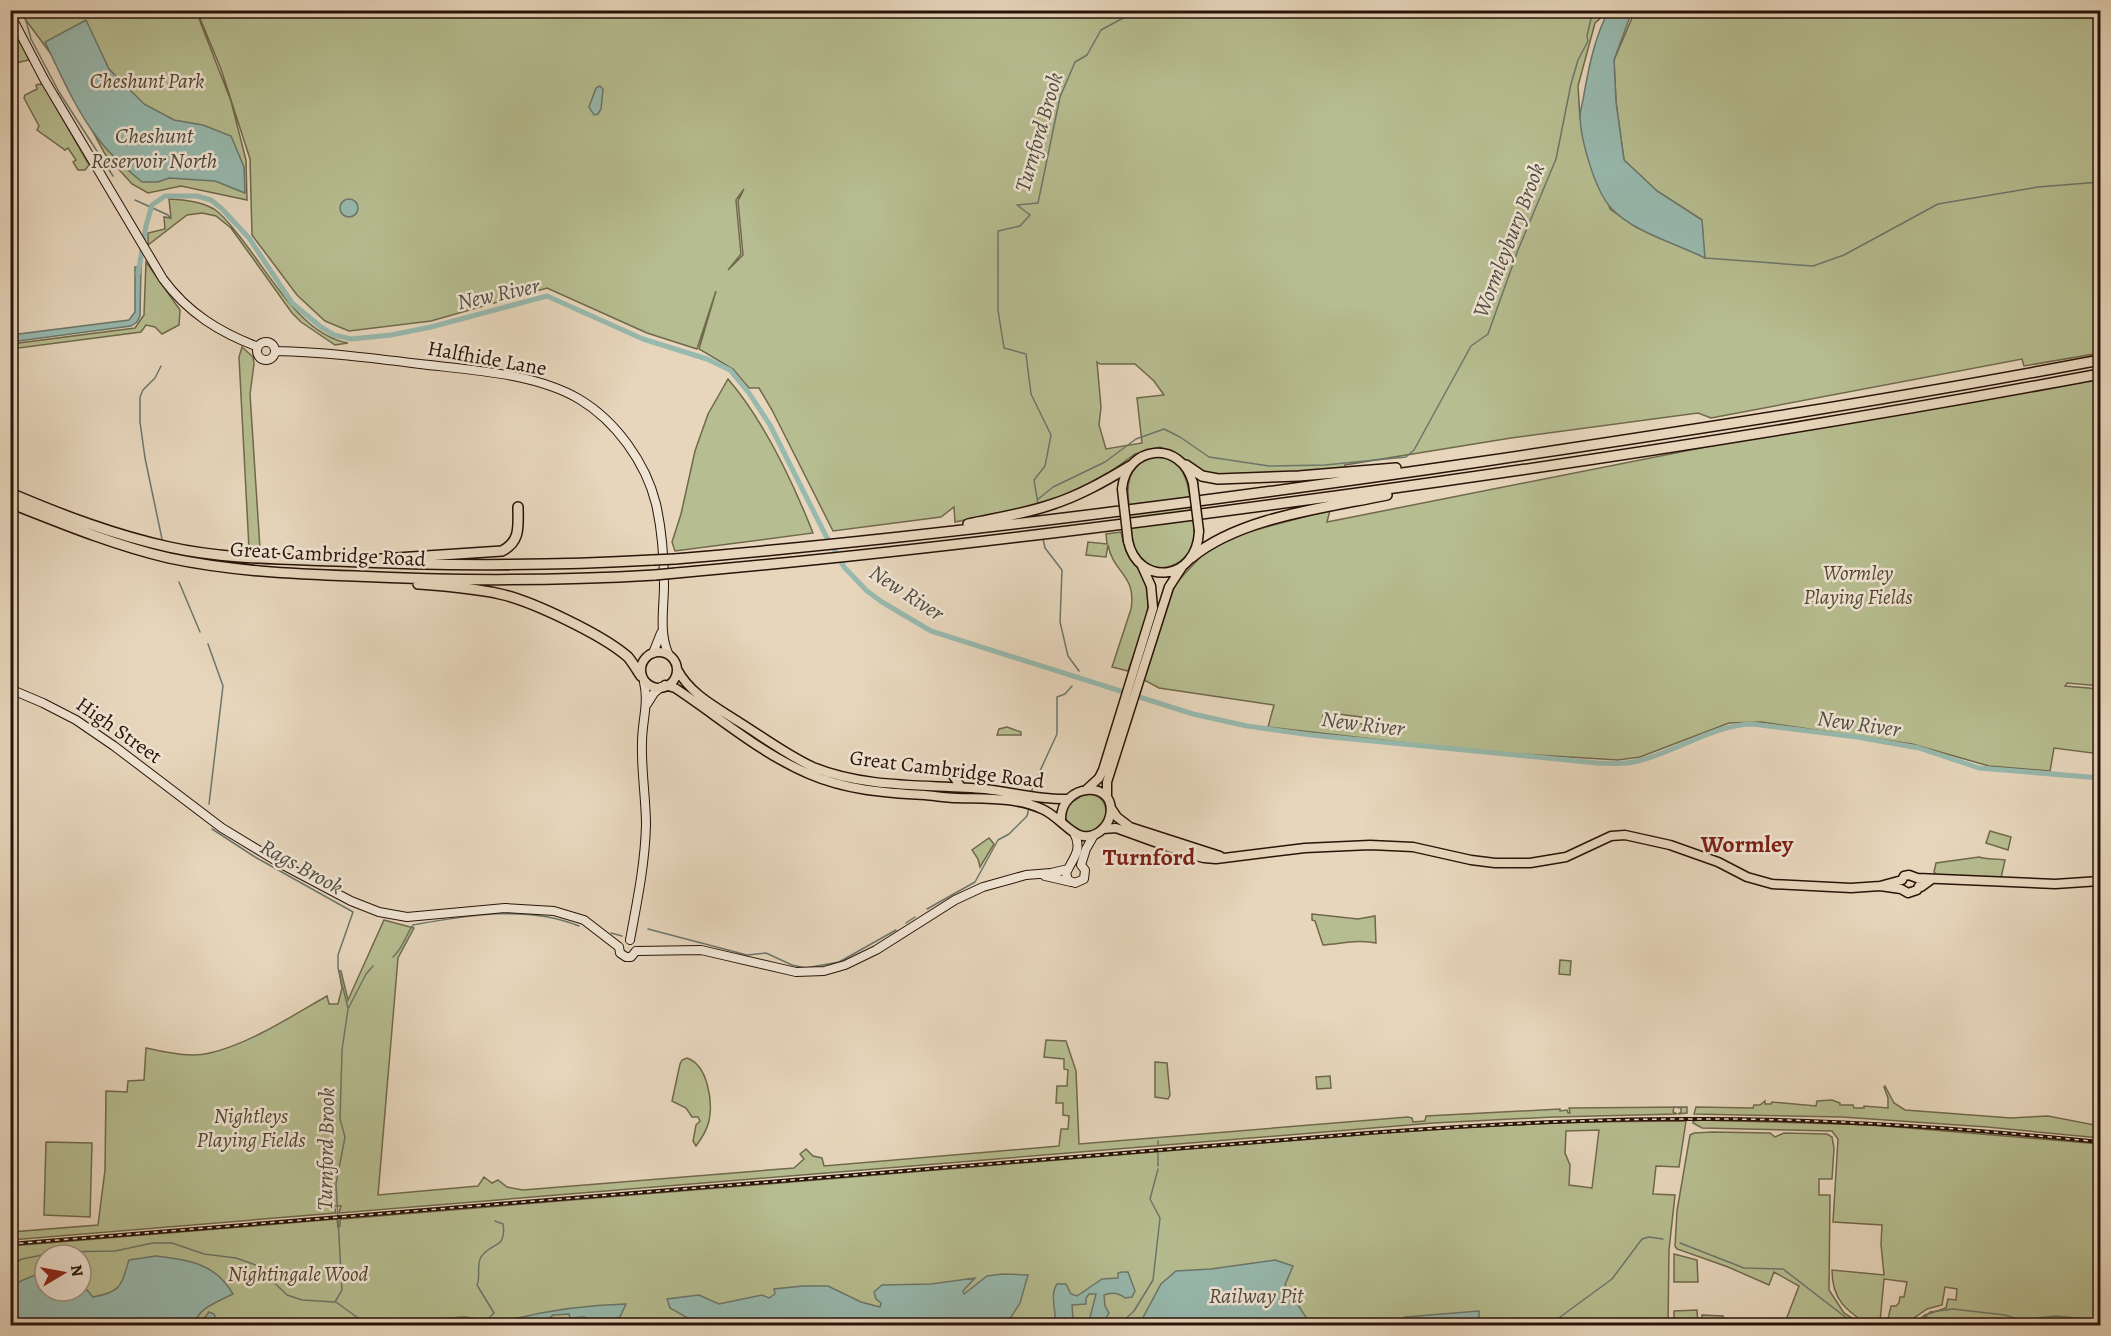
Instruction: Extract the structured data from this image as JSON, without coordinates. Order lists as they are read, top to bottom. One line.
{"streets":{"highway":["Great Cambridge Road"],"main road":["Halfhide Lane","High Street"]},"crossings":[["Halfhide Lane","Great Cambridge Road"]],"districts":["Wormley","Turnford"],"water":["Turnford Brook","Cheshunt Reservoir North","Wormleybury Brook","New River","Rags Brook","Railway Pit"],"parks":["Cheshunt Park","Wormley Playing Fields","Nightleys Playing Fields","Nightingale Wood"],"north":"right"}
